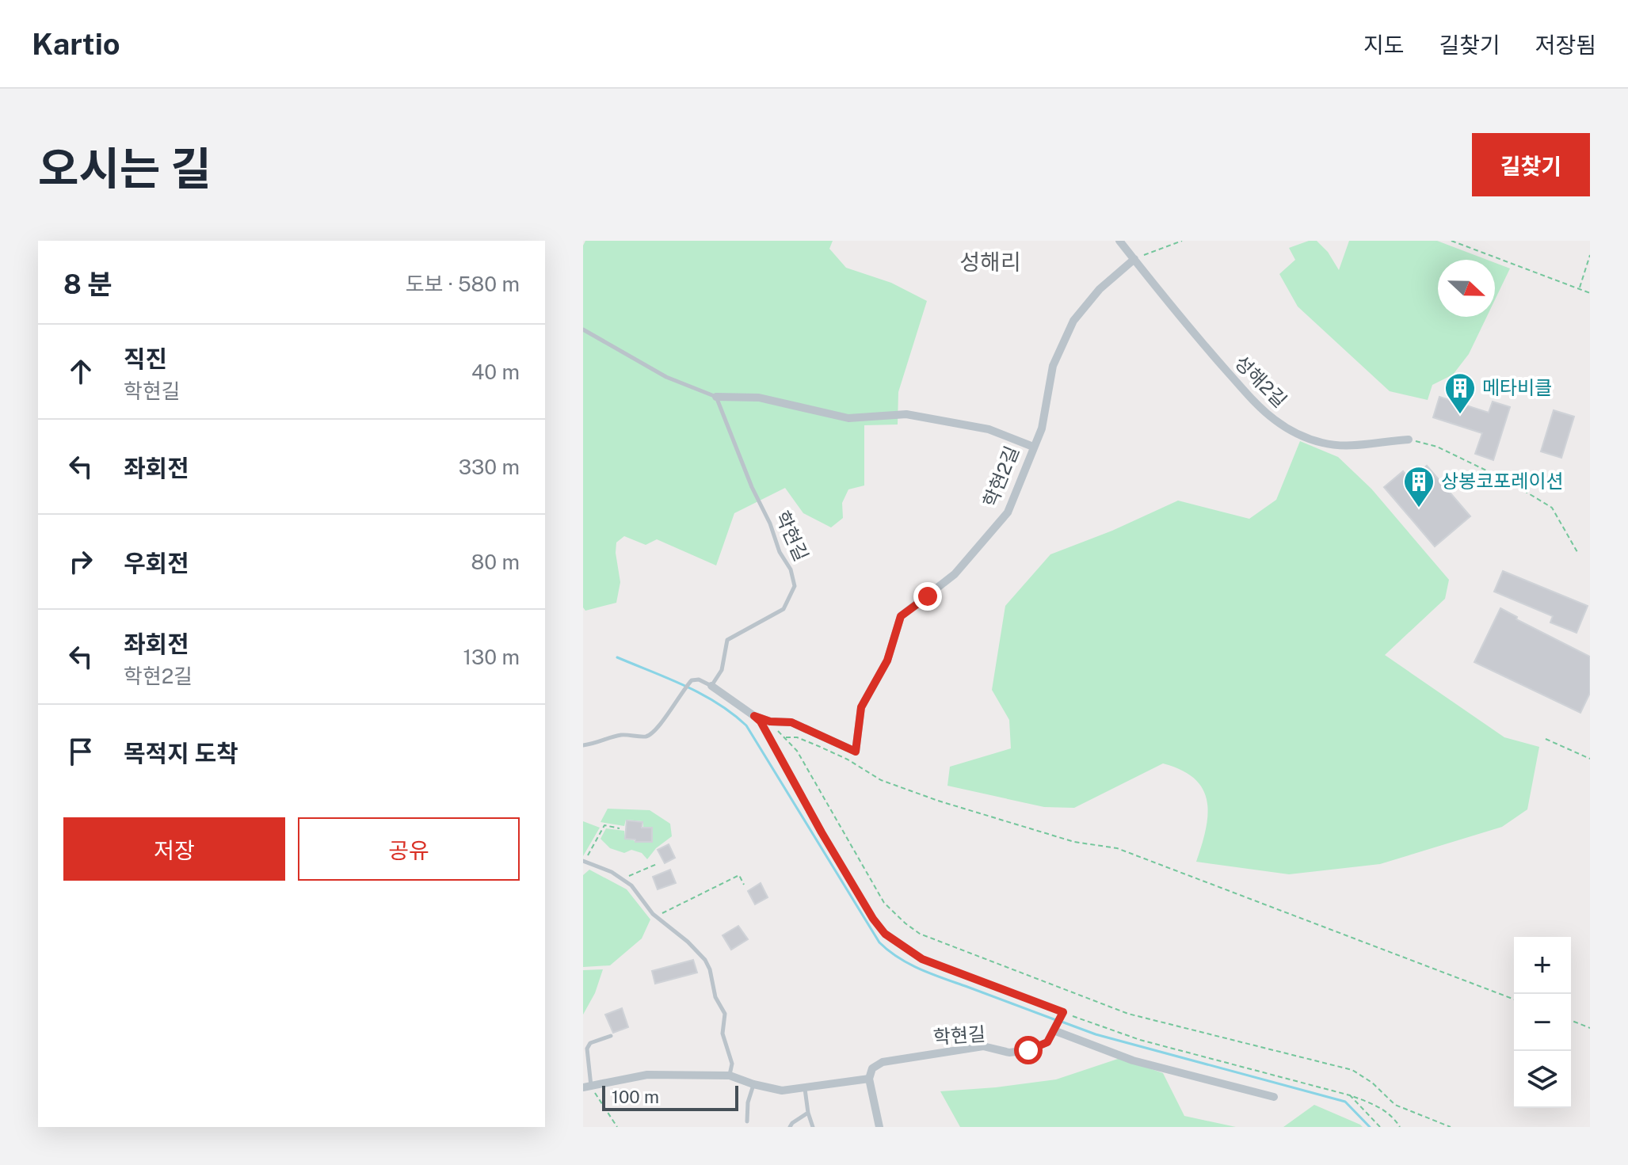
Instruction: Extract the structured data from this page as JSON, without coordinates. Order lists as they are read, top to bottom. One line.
{"streets":{"street":["성해2길","학현2길","학현길"]},"crossings":[["학현2길","학현길"]],"districts":["성해리"],"places":{"building":["메타비클","상봉코포레이션"]},"scale_bar":"100 m","north":"right","page":{"header":"Kartio","nav":["지도","길찾기","저장됨"],"title":"오시는 길","buttons":["길찾기",["저장","공유"]],"heading":["8 분","도보 · 580 m"],"list":[["직진","학현길","40 m"],["좌회전","330 m"],["우회전","80 m"],["좌회전","학현2길","130 m"],"목적지 도착"],"map_buttons":["+","−"],"scale":"100 m"}}
